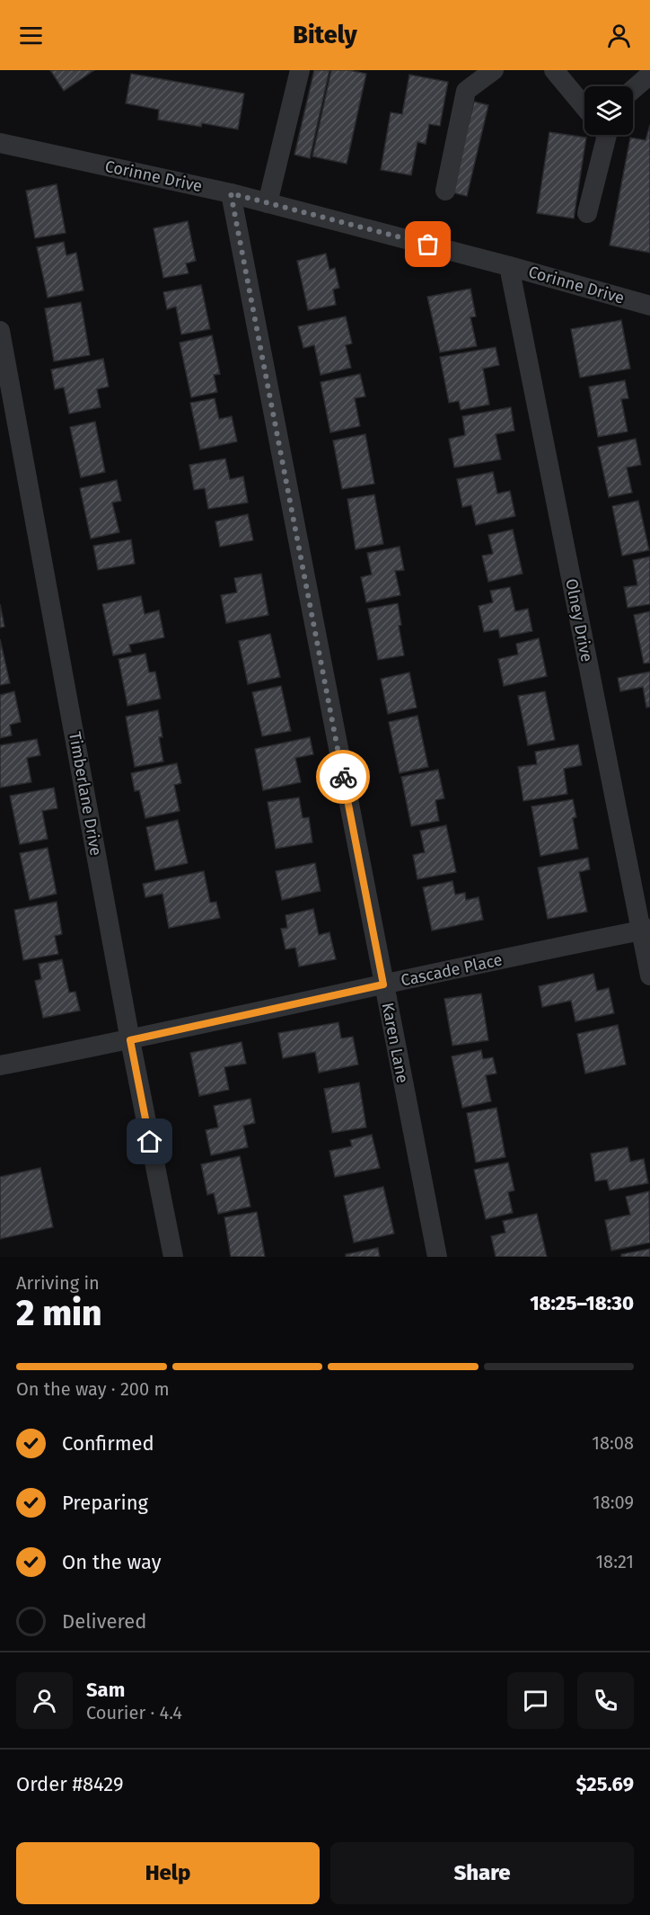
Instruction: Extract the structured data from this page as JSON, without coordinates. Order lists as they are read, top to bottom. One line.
{"streets":{"street":["Corinne Drive","Olney Drive","Timberlane Drive","Cascade Place","Karen Lane"]},"crossings":[["Corinne Drive","Olney Drive"],["Corinne Drive","Karen Lane"],["Olney Drive","Cascade Place"],["Timberlane Drive","Cascade Place"],["Cascade Place","Karen Lane"]],"page":{"header":"Bitely","heading":["2 min","Arriving in","18:25–18:30"],"panel":["Sam","Courier · 4.4","Order #8429","$25.69"],"bar":"On the way · 200 m","list":[["Confirmed","18:08"],["Preparing","18:09"],["On the way","18:21"],"Delivered"],"buttons":["Help","Share"]}}
